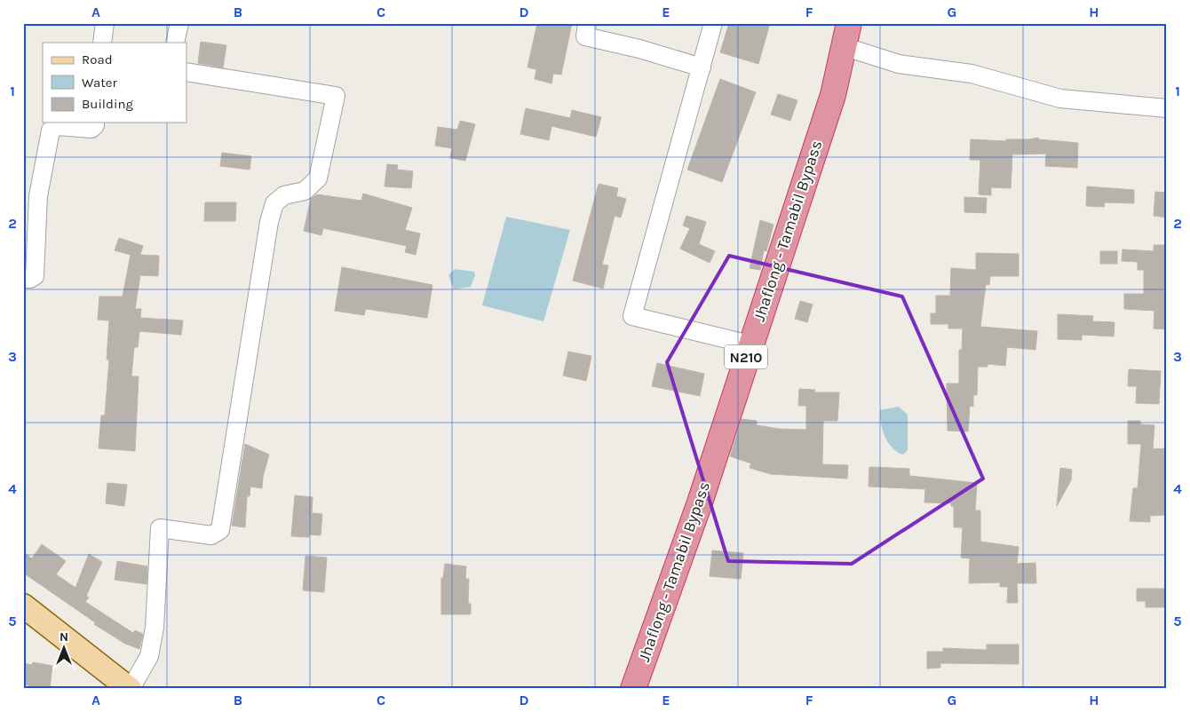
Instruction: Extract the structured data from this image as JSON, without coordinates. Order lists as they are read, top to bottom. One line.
{"streets":{"highway":["Jhaflong - Tamabil Bypass","N210"]},"legend":["Road","Water","Building"],"north":"top","grid":{"columns":["A","B","C","D","E","F","G","H"],"rows":["1","2","3","4","5"]}}
